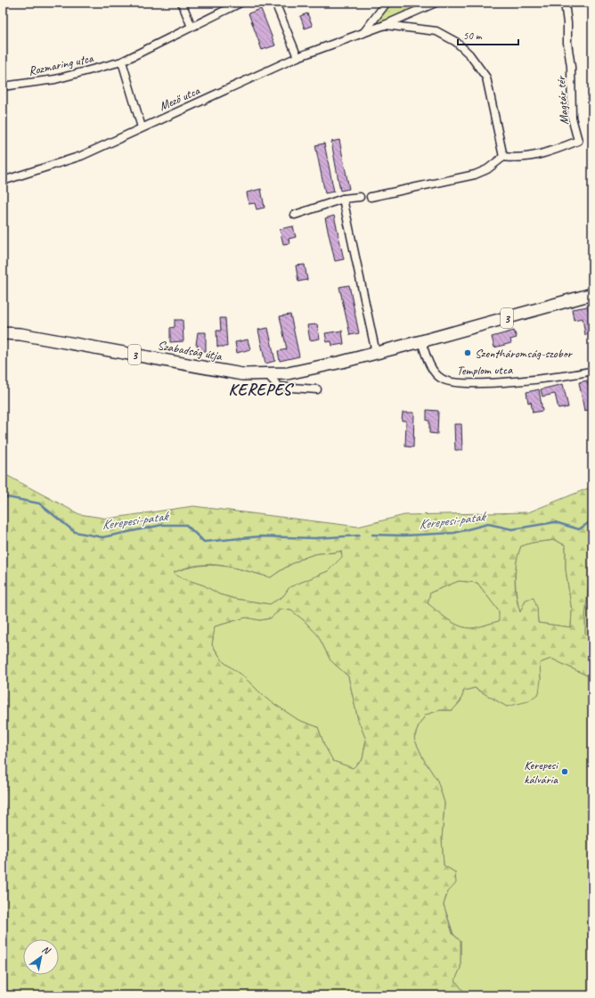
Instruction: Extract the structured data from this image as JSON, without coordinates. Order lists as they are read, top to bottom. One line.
{"streets":{"main road":["3","Szabadság útja"],"street":["Rozmaring utca","Mező utca","Magtár tér","Templom utca"]},"crossings":[["Szabadság útja","Templom utca"]],"districts":["KEREPES"],"water":["Kerepesi-patak"],"places":["Szentháromság-szobor","Kerepesi kálvária"],"scale_bar":"50 m","north":"top right"}
